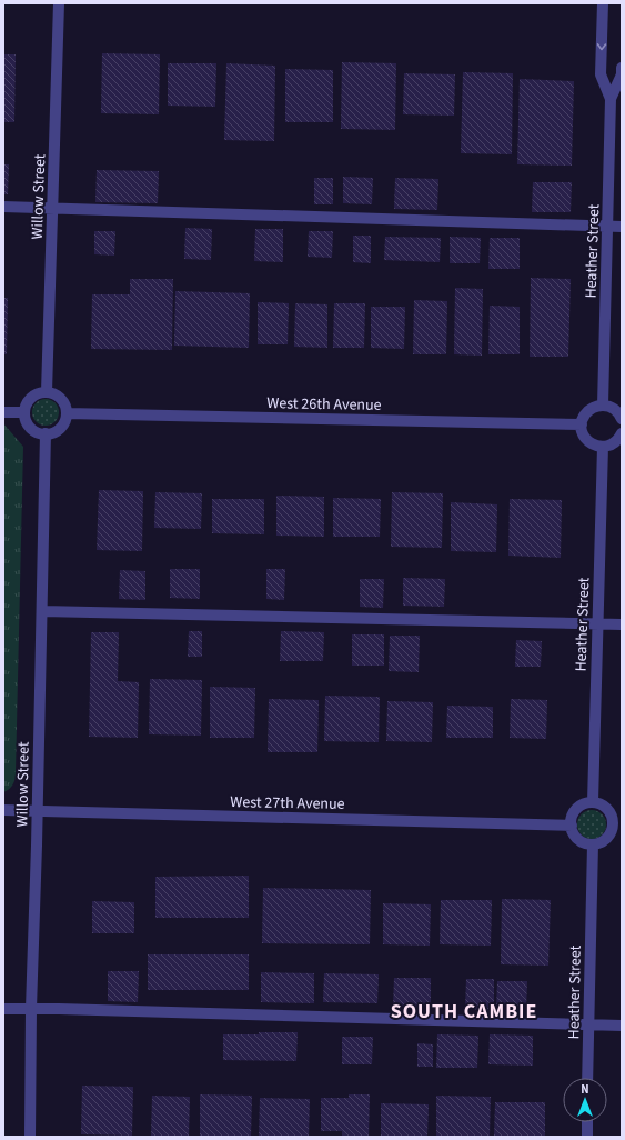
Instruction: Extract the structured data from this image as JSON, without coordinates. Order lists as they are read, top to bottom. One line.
{"streets":{"street":["Willow Street","Heather Street","West 26th Avenue","West 27th Avenue"]},"crossings":[["Willow Street","West 26th Avenue"],["Willow Street","West 27th Avenue"],["Heather Street","West 27th Avenue"]],"districts":["SOUTH CAMBIE"],"north":"top"}
